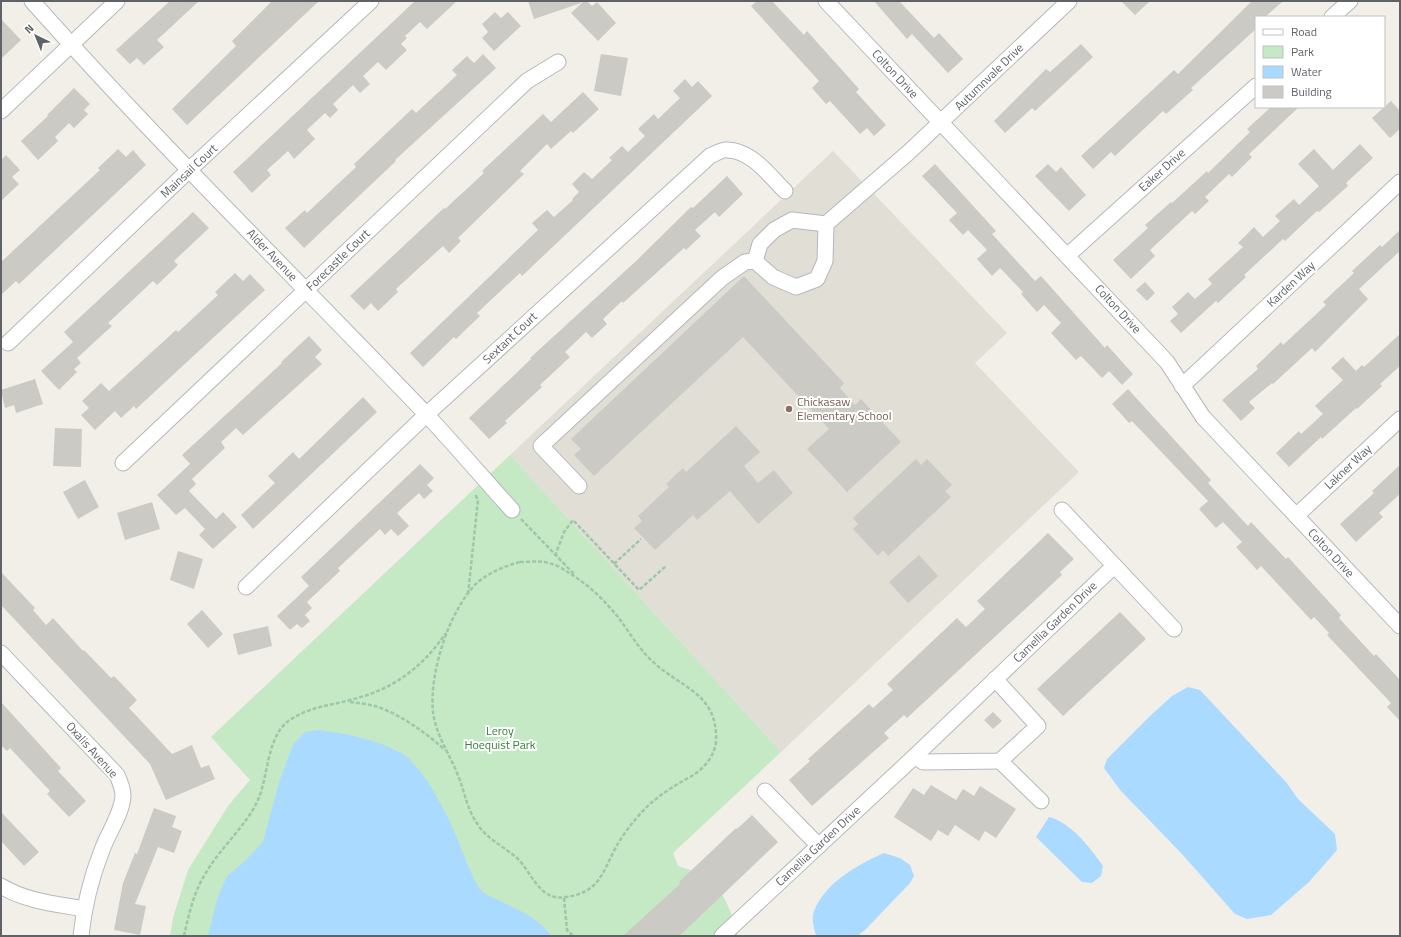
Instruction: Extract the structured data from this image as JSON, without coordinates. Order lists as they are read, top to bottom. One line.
{"streets":{"street":["Colton Drive","Autumnvale Drive","Eaker Drive","Mainsail Court","Alder Avenue","Forecastle Court","Karden Way","Sextant Court","Lakner Way","Camellia Garden Drive","Oxalis Avenue"]},"crossings":[["Colton Drive","Autumnvale Drive"],["Colton Drive","Eaker Drive"],["Colton Drive","Karden Way"],["Colton Drive","Lakner Way"],["Mainsail Court","Alder Avenue"],["Alder Avenue","Forecastle Court"],["Alder Avenue","Sextant Court"]],"parks":["Leroy Hoequist Park"],"places":["Chickasaw Elementary School"],"legend":["Road","Park","Water","Building"],"north":"top left"}
